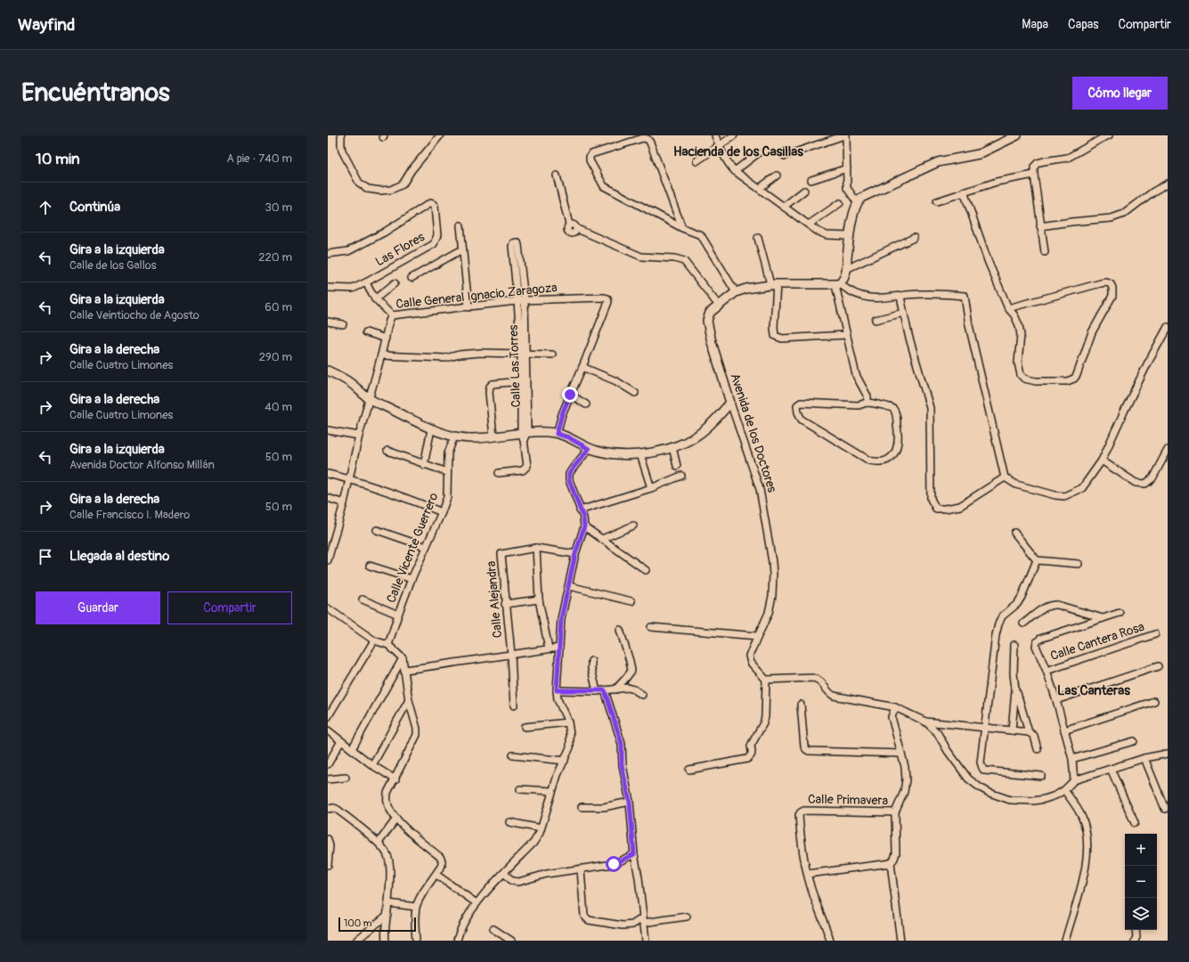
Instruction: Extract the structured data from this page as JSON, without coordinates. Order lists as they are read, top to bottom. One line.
{"streets":{"main road":["Avenida de los Doctores"],"street":["Las Flores","Calle General Ignacio Zaragoza","Calle Las Torres","Calle Vicente Guerrero","Calle Alejandra","Calle Cantera Rosa","Calle Primavera"]},"crossings":[["Calle General Ignacio Zaragoza","Calle Las Torres"]],"districts":["Hacienda de los Casillas","Las Canteras"],"scale_bar":"100 m","page":{"header":"Wayfind","nav":["Mapa","Capas","Compartir"],"buttons":["Cómo llegar",["Guardar","Compartir"]],"title":"Encuéntranos","heading":["10 min","A pie · 740 m"],"list":[["Continúa","30 m"],["Gira a la izquierda","Calle de los Gallos","220 m"],["Gira a la izquierda","Calle Veintiocho de Agosto","60 m"],["Gira a la derecha","Calle Cuatro Limones","290 m"],["Gira a la derecha","Calle Cuatro Limones","40 m"],["Gira a la izquierda","Avenida Doctor Alfonso Millán","50 m"],["Gira a la derecha","Calle Francisco I. Madero","50 m"],"Llegada al destino"],"map_buttons":["+","−"],"scale":"100 m"}}
